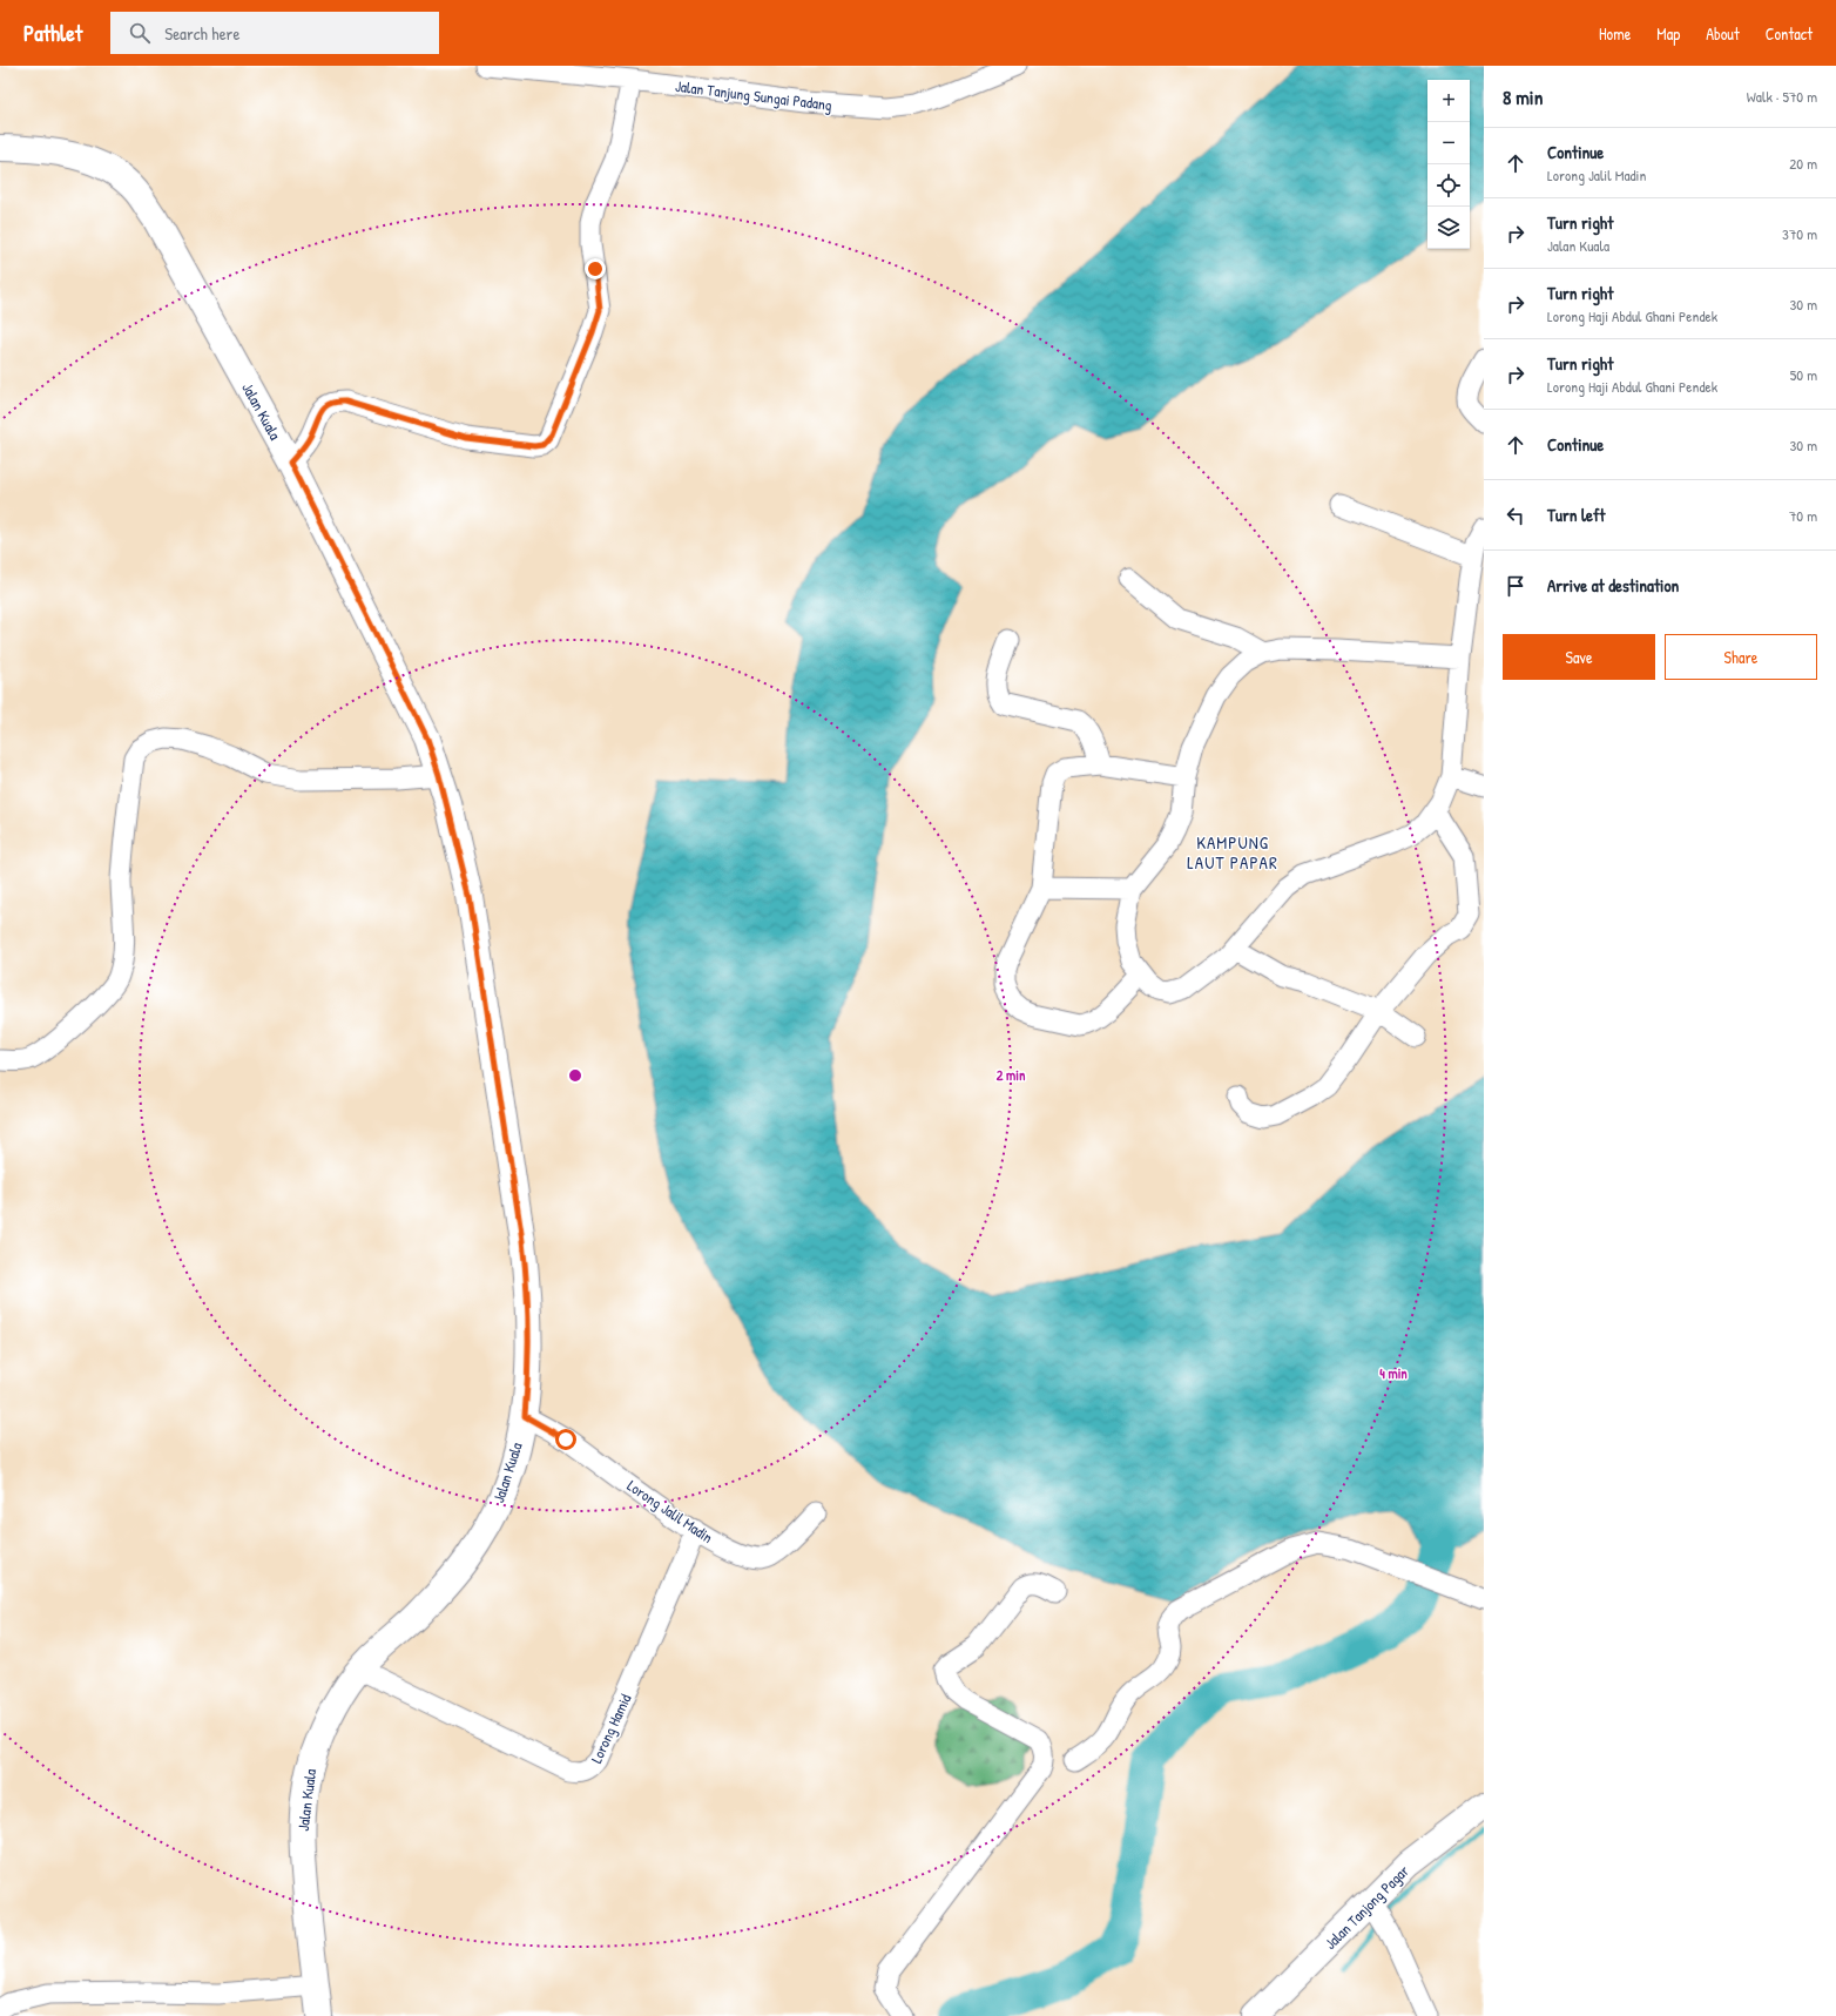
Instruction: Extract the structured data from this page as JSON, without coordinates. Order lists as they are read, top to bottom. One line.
{"streets":{"main road":["Jalan Kuala","Jalan Tanjong Pagar"],"street":["Jalan Tanjung Sungai Padang","Lorong Jalil Madin","Lorong Hamid"]},"crossings":[["Jalan Kuala","Lorong Jalil Madin"],["Jalan Kuala","Lorong Hamid"],["Lorong Jalil Madin","Lorong Hamid"]],"districts":["KAMPUNG LAUT PAPAR"],"page":{"header":"Pathlet","search":"Search here","nav":["Home","Map","About","Contact"],"heading":["8 min","Walk · 570 m"],"map_buttons":["+","−"],"list":[["Continue","Lorong Jalil Madin","20 m"],["Turn right","Jalan Kuala","370 m"],["Turn right","Lorong Haji Abdul Ghani Pendek","30 m"],["Turn right","Lorong Haji Abdul Ghani Pendek","50 m"],["Continue","30 m"],["Turn left","70 m"],"Arrive at destination"],"buttons":["Save","Share"]},"rings":["2 min","4 min"]}
